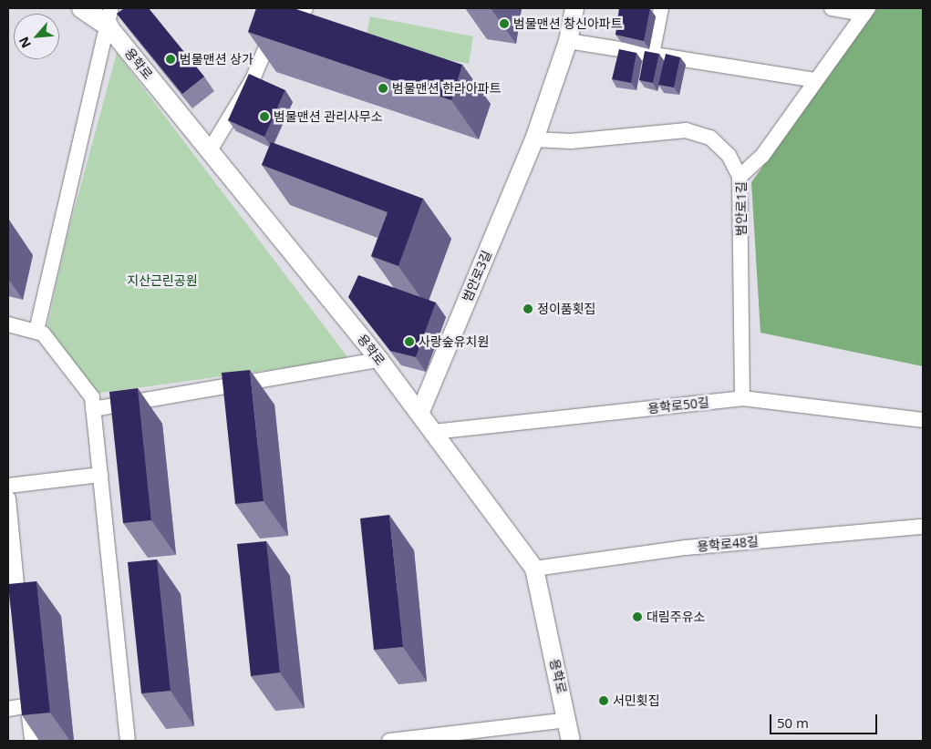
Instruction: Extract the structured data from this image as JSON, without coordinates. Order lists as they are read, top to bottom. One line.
{"streets":{"main road":["용학로"],"street":["범안로1길","범안로3길","용학로50길","용학로48길"]},"crossings":[["용학로","범안로3길"],["용학로","용학로50길"],["용학로","용학로48길"],["범안로1길","용학로50길"]],"parks":["지산근린공원"],"places":["범물맨션 창신아파트","범물맨션 상가","범물맨션 한라아파트","범물맨션 관리사무소","정이품횟집","사랑숲유치원","대림주유소","서민횟집"],"scale_bar":"50 m","north":"bottom left"}
